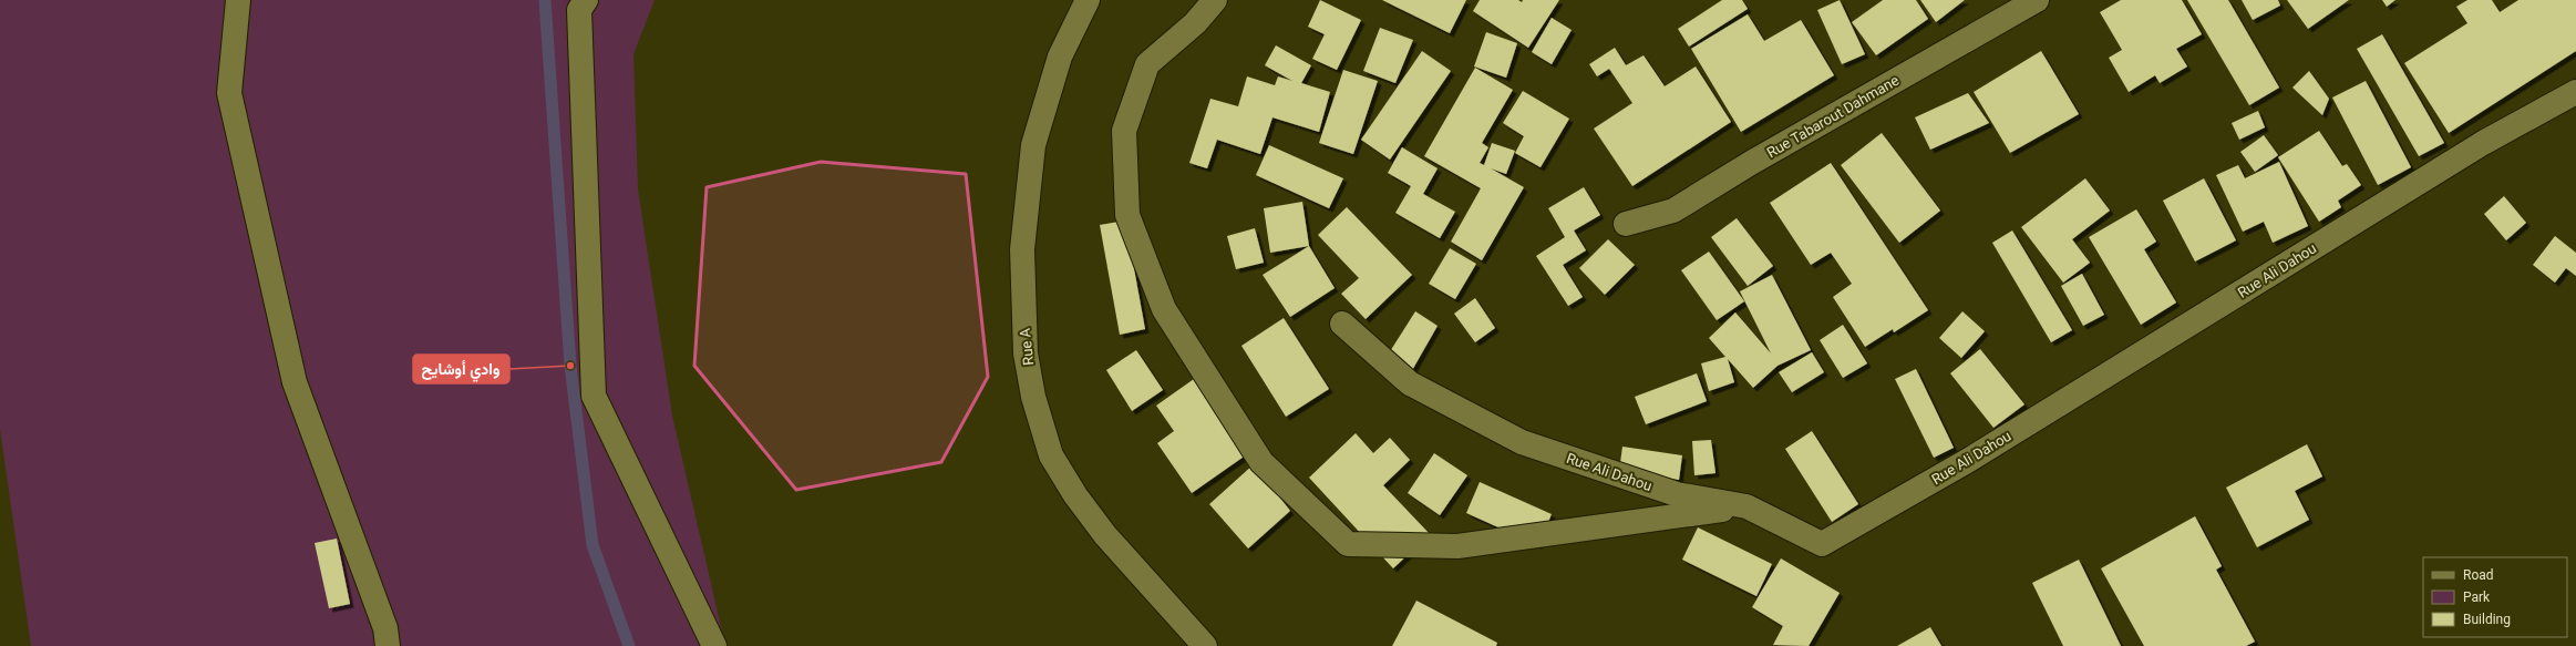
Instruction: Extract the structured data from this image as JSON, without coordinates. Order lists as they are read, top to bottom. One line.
{"streets":{"street":["Rue Tabarout Dahmane","Rue Ali Dahou","Rue A"]},"places":["وادي أوشايح"],"legend":["Road","Park","Building"]}
